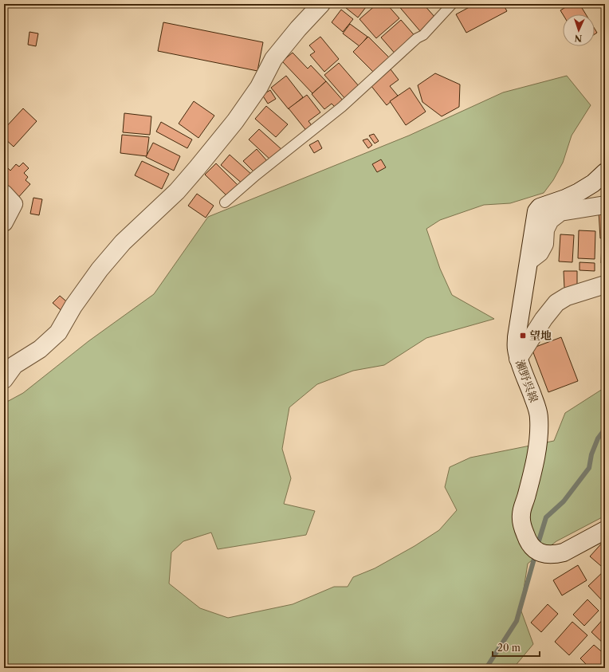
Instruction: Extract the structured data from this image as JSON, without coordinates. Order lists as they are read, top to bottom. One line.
{"streets":{"street":["瀬野呉線"]},"places":{"transit":["望地"]},"scale_bar":"20 m","north":"bottom"}
